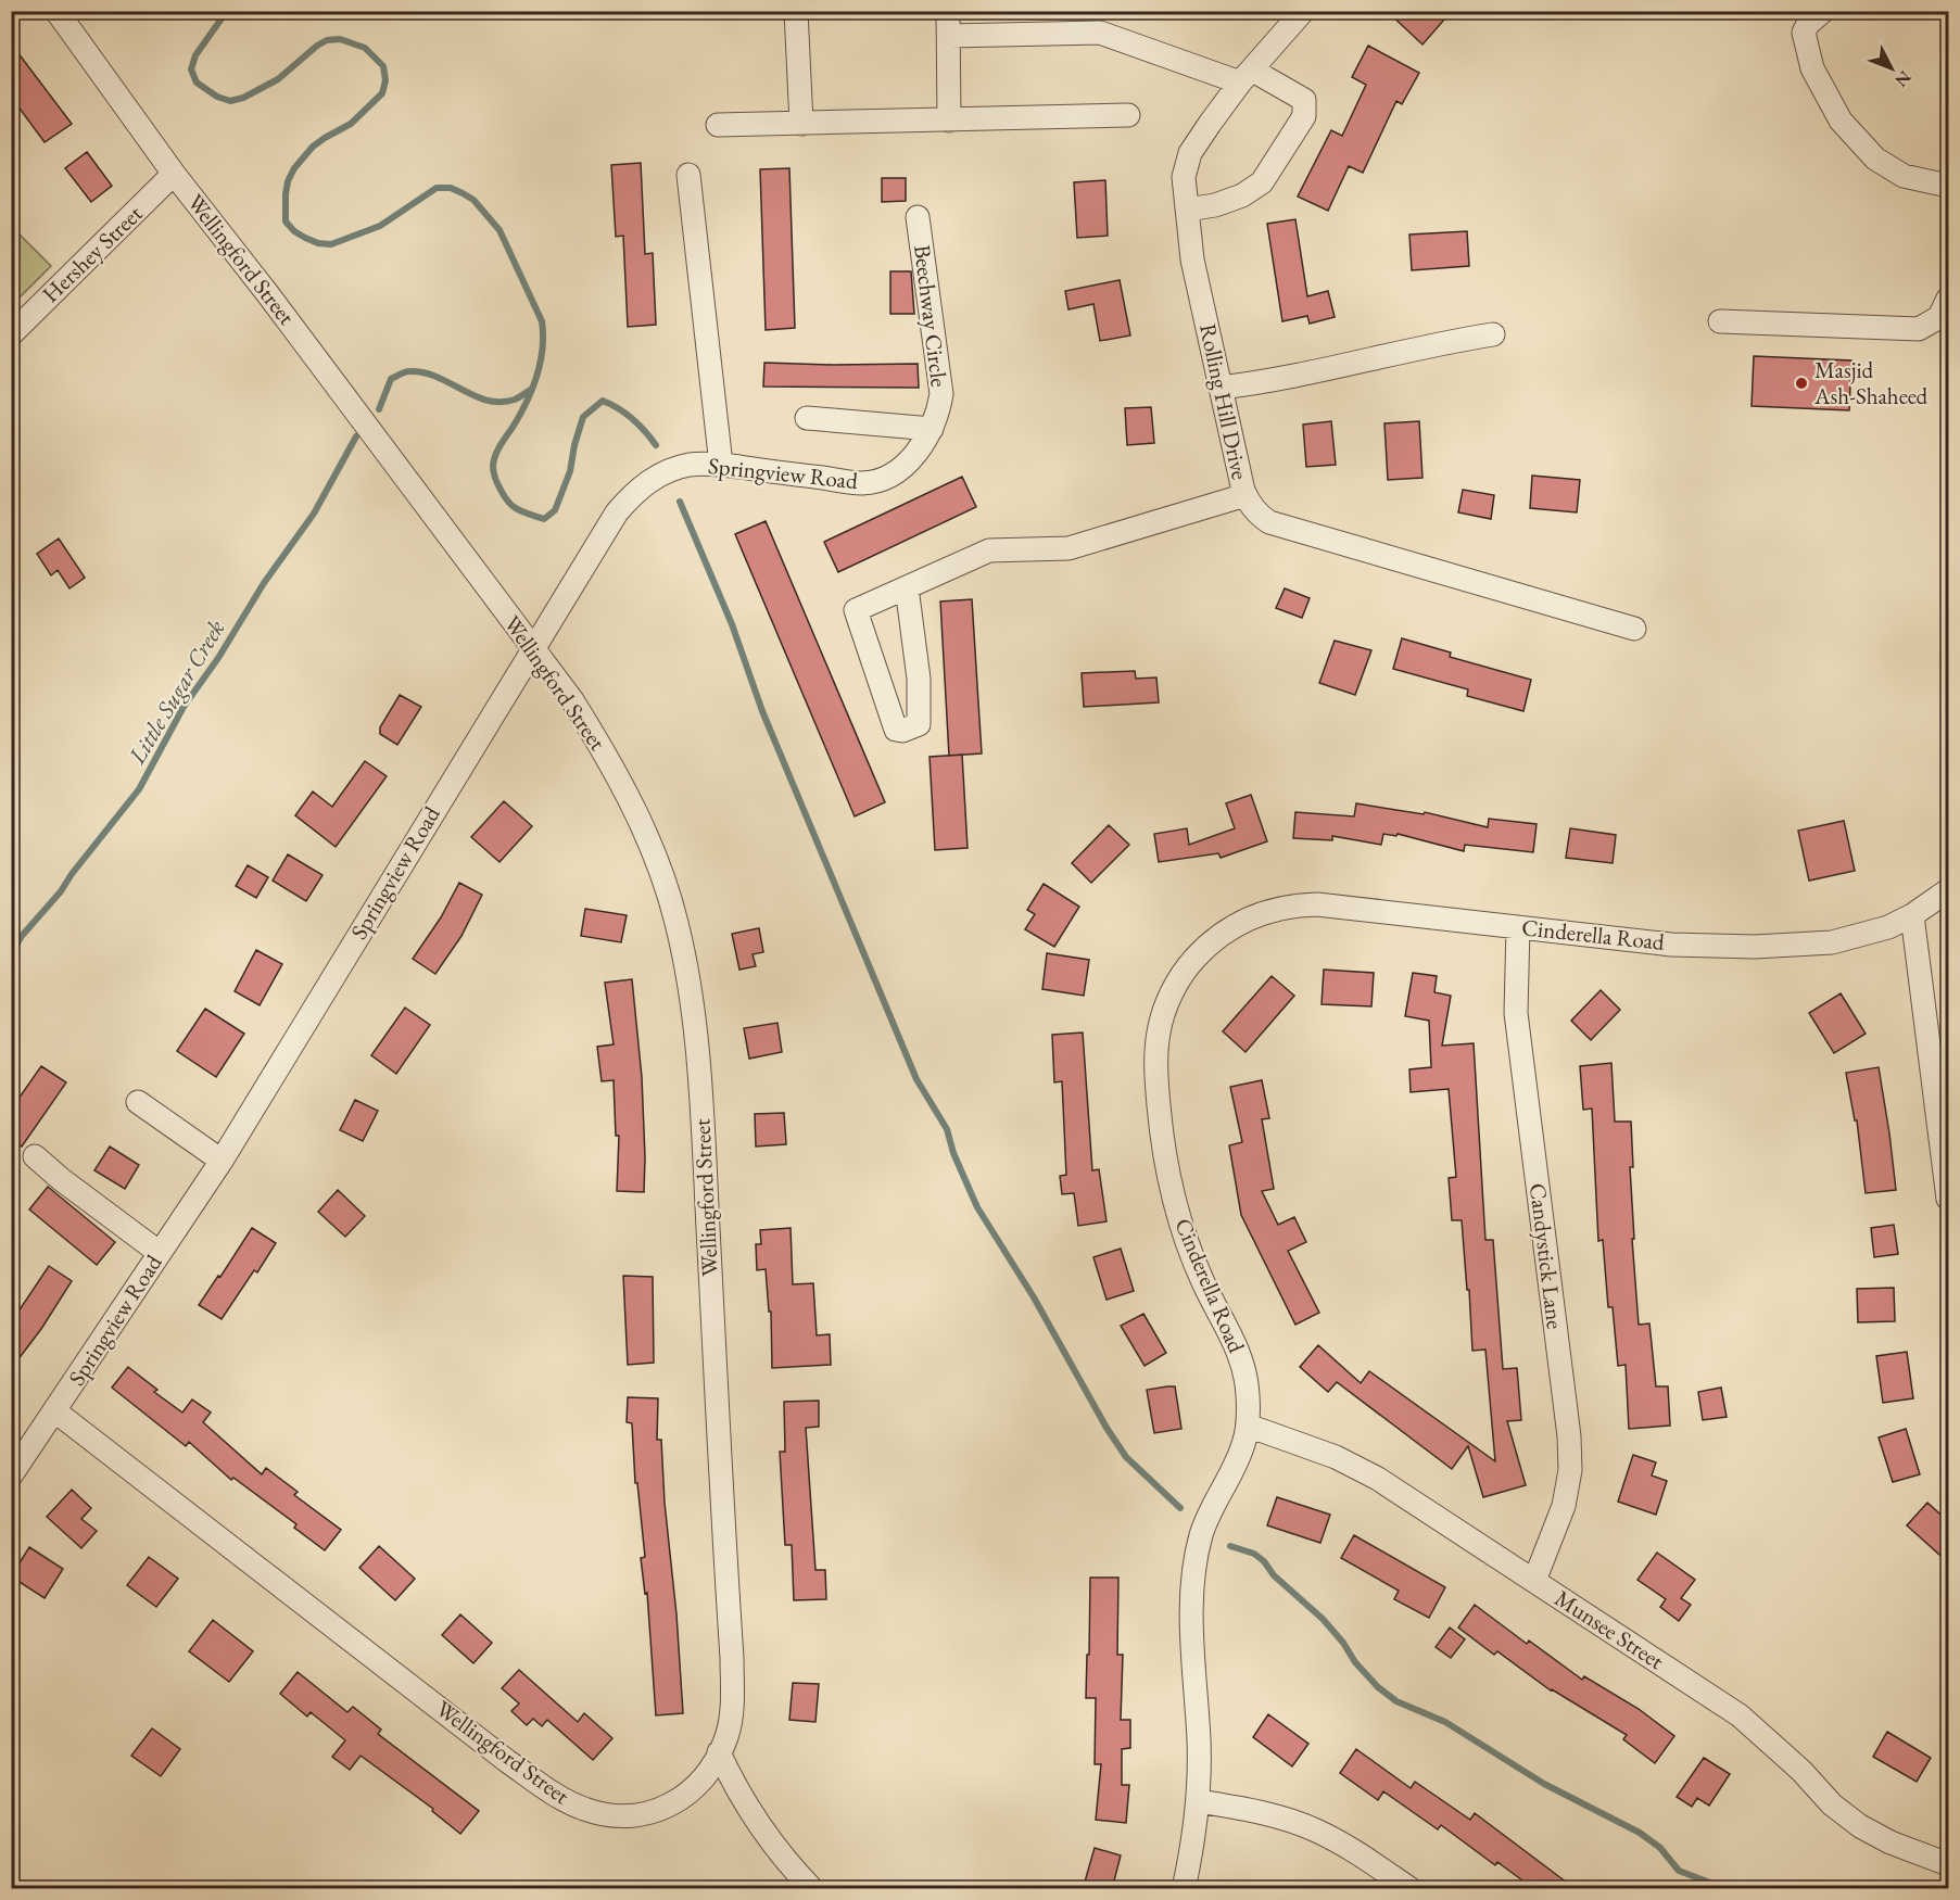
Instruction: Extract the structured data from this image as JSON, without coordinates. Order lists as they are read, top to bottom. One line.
{"streets":{"street":["Hershey Street","Wellingford Street","Beechway Circle","Rolling Hill Drive","Springview Road","Cinderella Road","Candystick Lane","Munsee Street"]},"crossings":[["Hershey Street","Wellingford Street"],["Wellingford Street","Springview Road"],["Beechway Circle","Springview Road"],["Cinderella Road","Candystick Lane"],["Cinderella Road","Munsee Street"],["Candystick Lane","Munsee Street"]],"water":["Little Sugar Creek"],"places":["Masjid Ash-Shaheed"],"north":"bottom right"}
